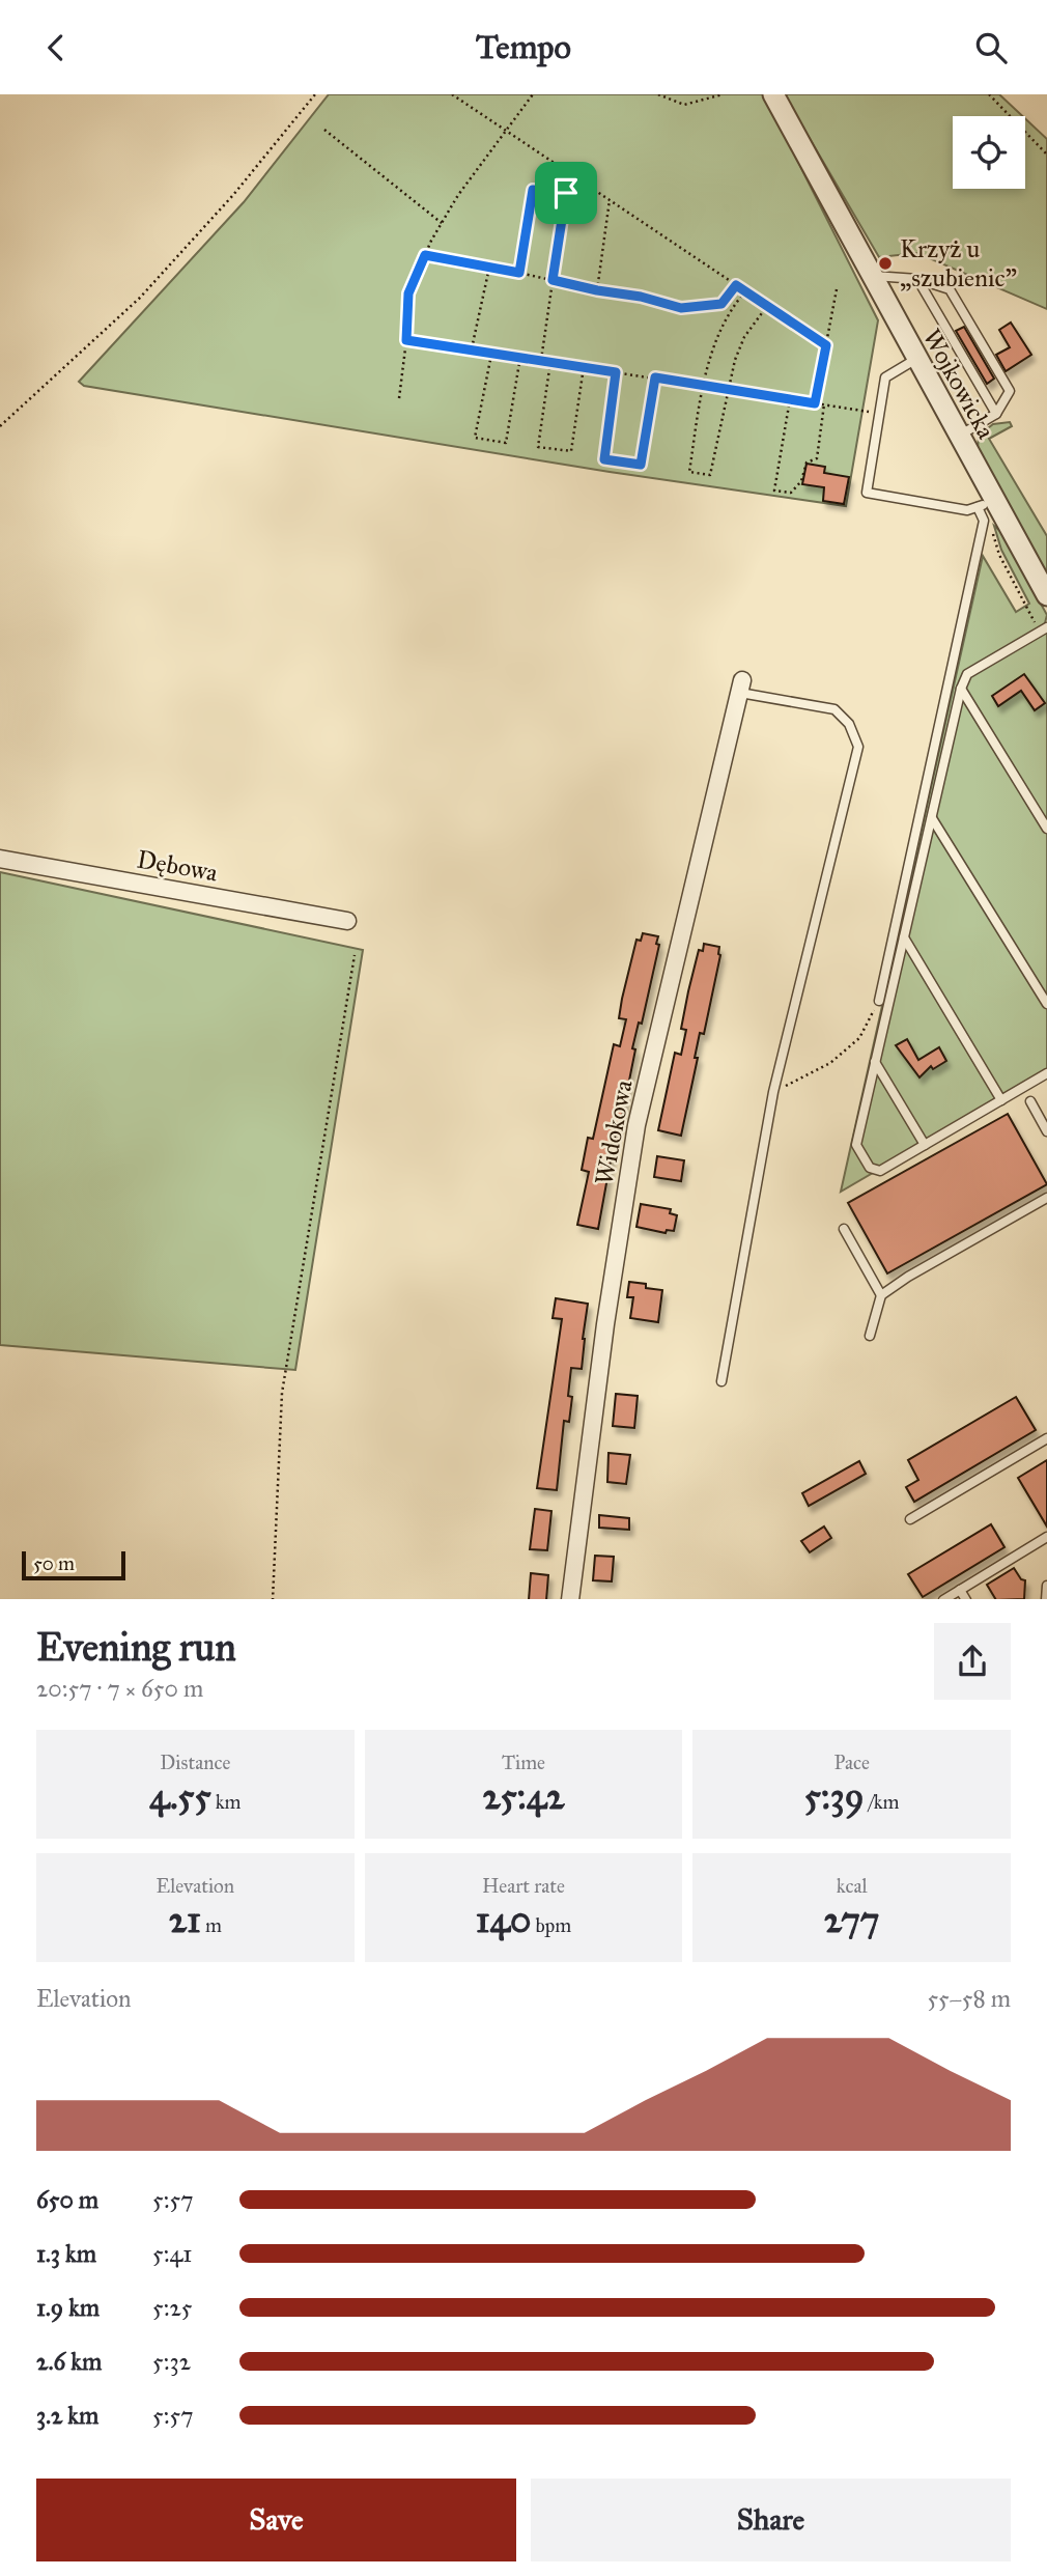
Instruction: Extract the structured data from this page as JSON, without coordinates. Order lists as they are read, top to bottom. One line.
{"streets":{"street":["Wojkowicka","Dębowa","Widokowa"]},"places":["Krzyż u „szubienic”"],"scale_bar":"50 m","page":{"header":"Tempo","scale":"50 m","heading":["Evening run","20:57 · 7 × 650 m"],"stats":[["Distance","4.55 km"],["Time","25:42"],["Pace","5:39 /km"],["Elevation","21 m"],["Heart rate","140 bpm"],["kcal","277"]],"chart":["Elevation","55–58 m"],"list":[{"name":"650 m","note":"5:57"},{"name":"1.3 km","note":"5:41"},{"name":"1.9 km","note":"5:25"},{"name":"2.6 km","note":"5:32"},{"name":"3.2 km","note":"5:57"}],"buttons":["Save","Share"]}}
